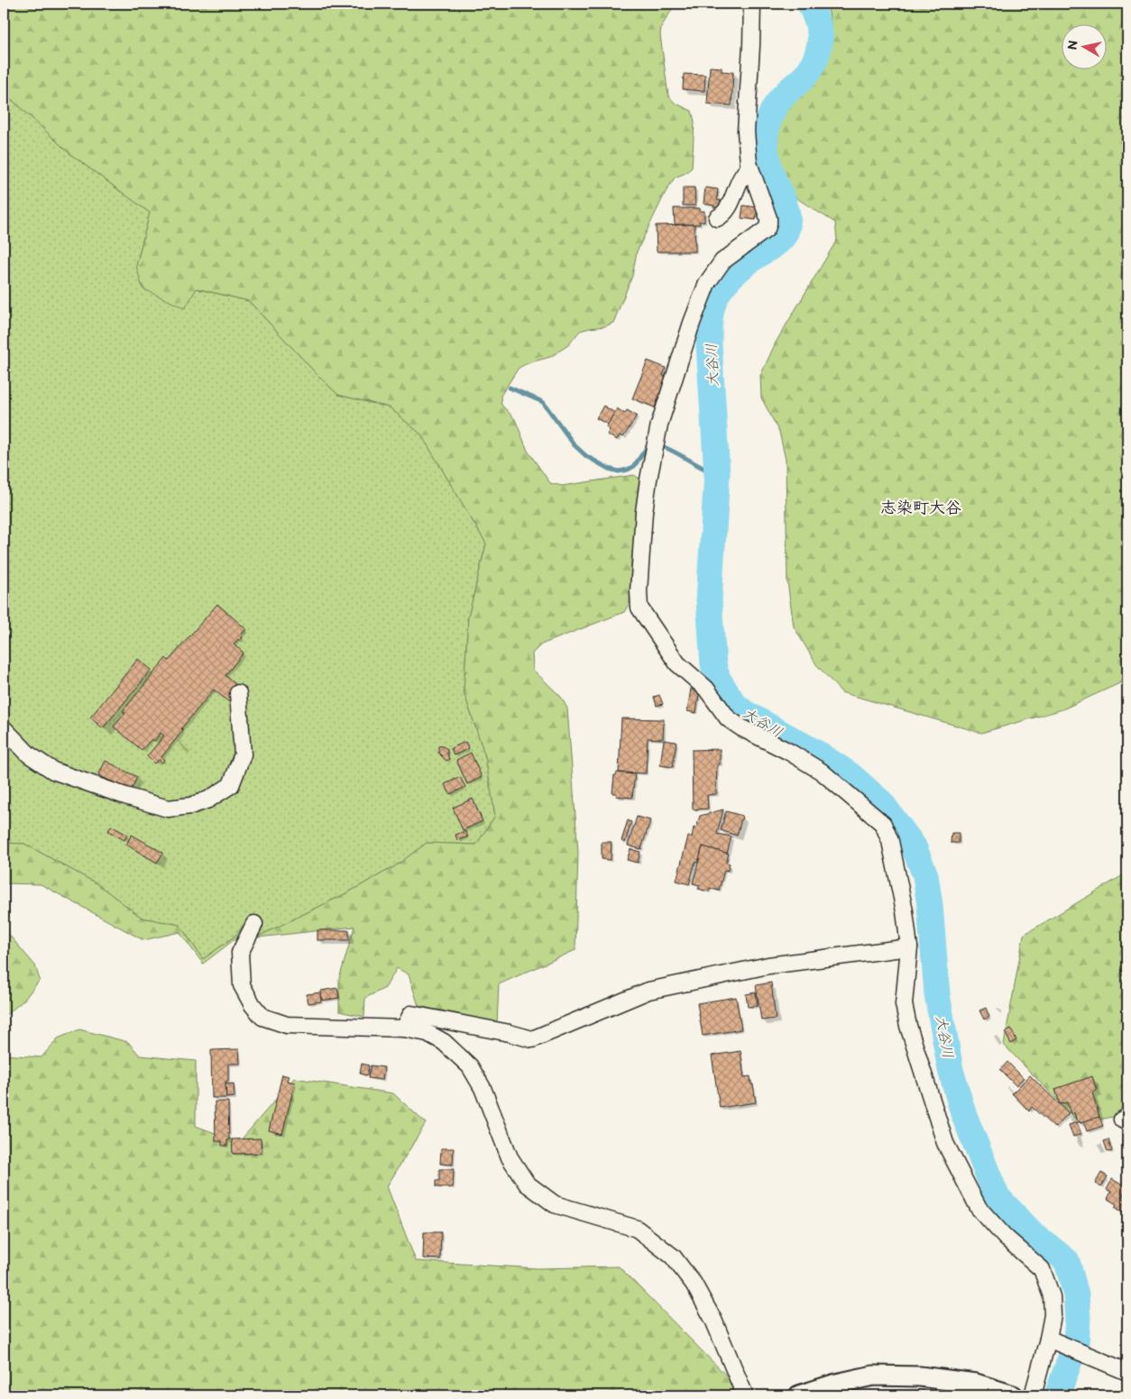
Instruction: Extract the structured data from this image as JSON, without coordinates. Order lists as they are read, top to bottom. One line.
{"districts":["志染町大谷"],"water":["大谷川"],"north":"left"}
